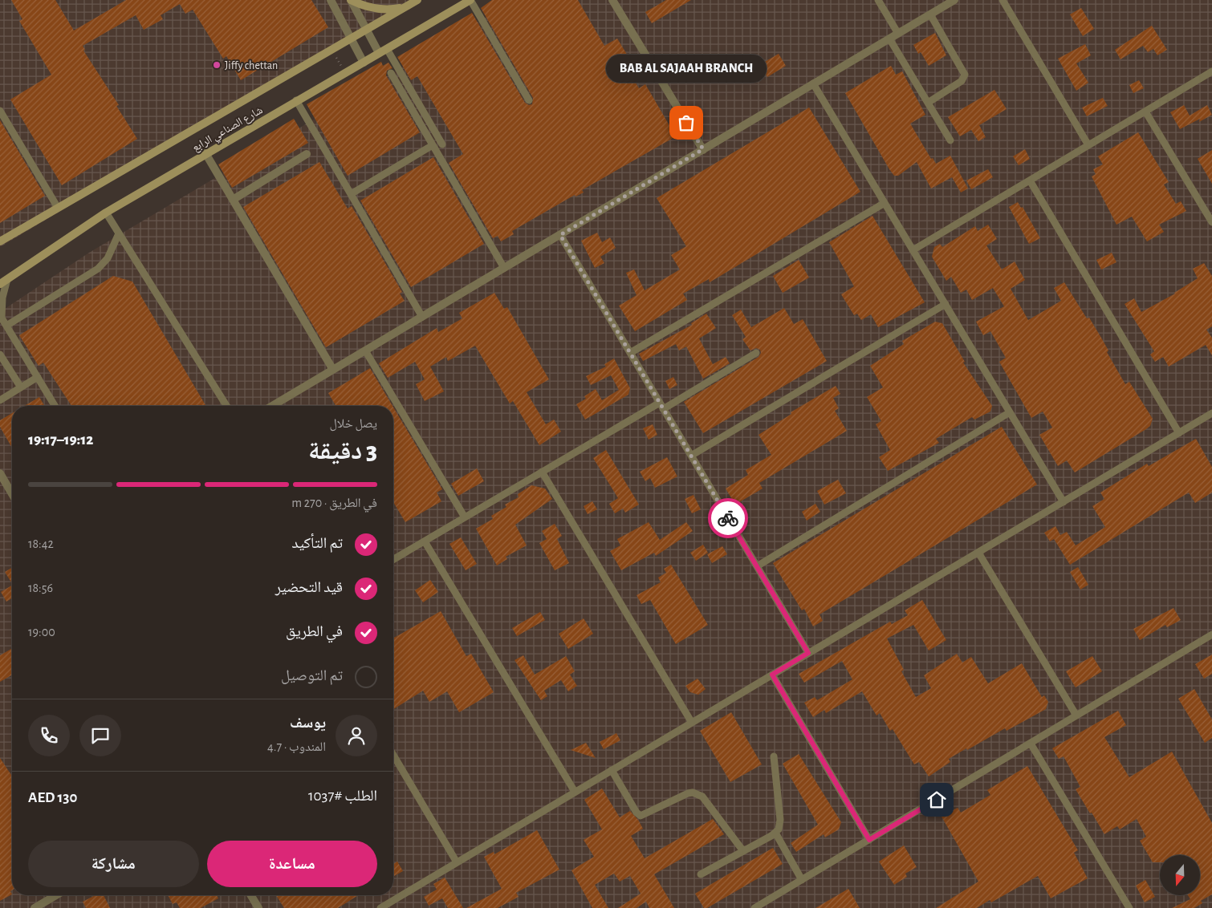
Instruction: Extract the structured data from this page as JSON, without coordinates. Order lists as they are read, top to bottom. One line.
{"streets":{"main road":["شارع الصناعي الرابع"]},"places":["Jiffy chettan","BAB AL SAJAAH BRANCH"],"north":"bottom","page":{"bubble":"BAB AL SAJAAH BRANCH","heading":["3 دقيقة","يصل خلال","19:12–19:17"],"panel":["يوسف","المندوب · 4.7","الطلب #1037","AED 130"],"bar":"في الطريق · 270 m","list":[["تم التأكيد","18:42"],["قيد التحضير","18:56"],["في الطريق","19:00"],"تم التوصيل"],"buttons":["مساعدة","مشاركة"]}}
